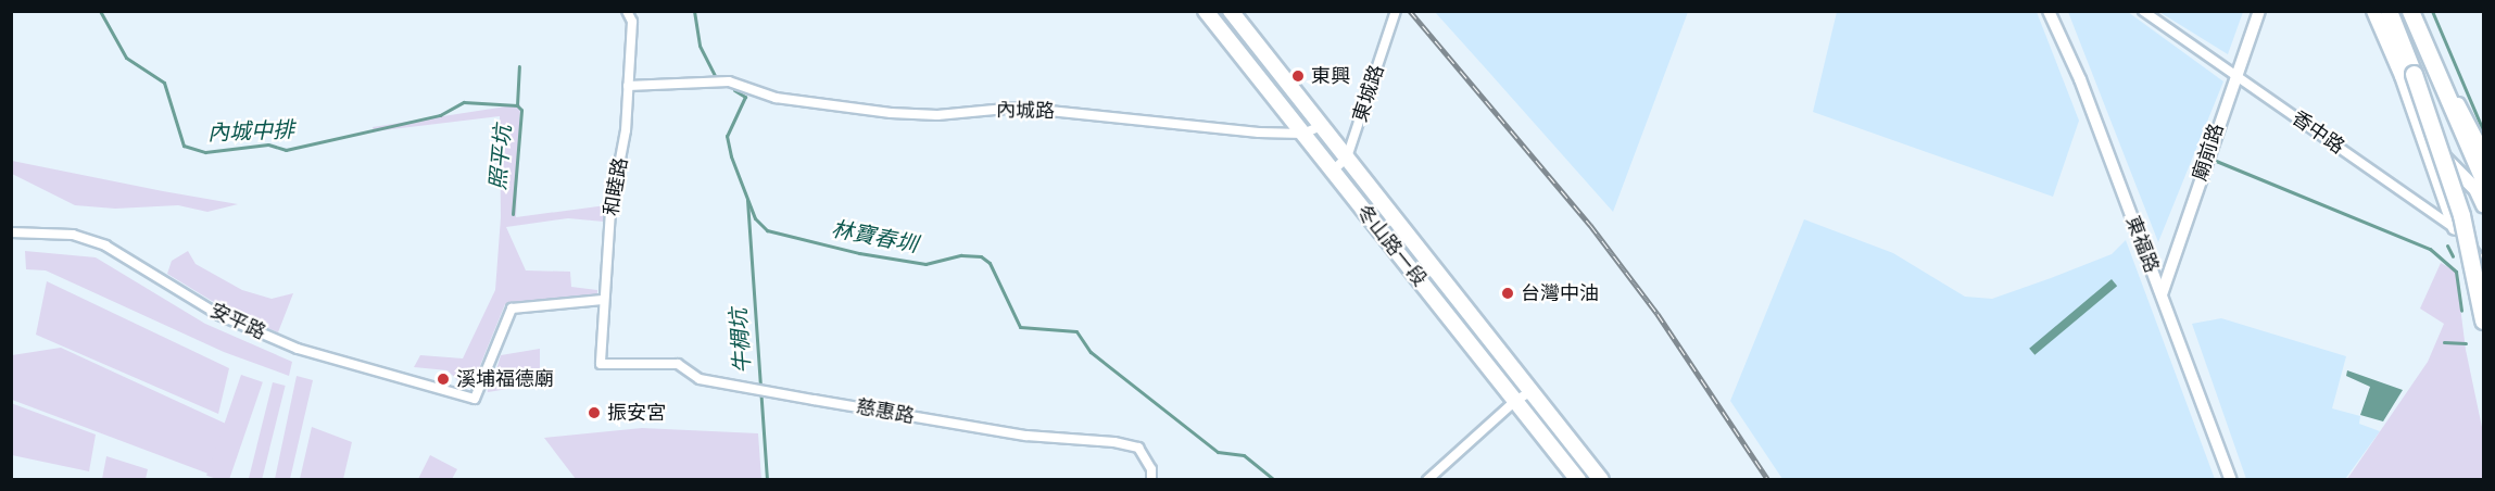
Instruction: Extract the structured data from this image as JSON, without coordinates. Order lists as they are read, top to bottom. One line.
{"streets":{"main road":["冬山路一段"],"street":["東城路","內城路","香中路","廟前路","和睦路","東福路","安平路","慈惠路"]},"crossings":[["東城路","冬山路一段"],["內城路","和睦路"],["內城路","冬山路一段"],["香中路","廟前路"],["廟前路","東福路"],["和睦路","安平路"],["和睦路","慈惠路"]],"water":["內城中排","照平坑","林寶春圳","牛椆坑"],"places":["東興","台灣中油","溪埔福德廟","振安宮"]}
